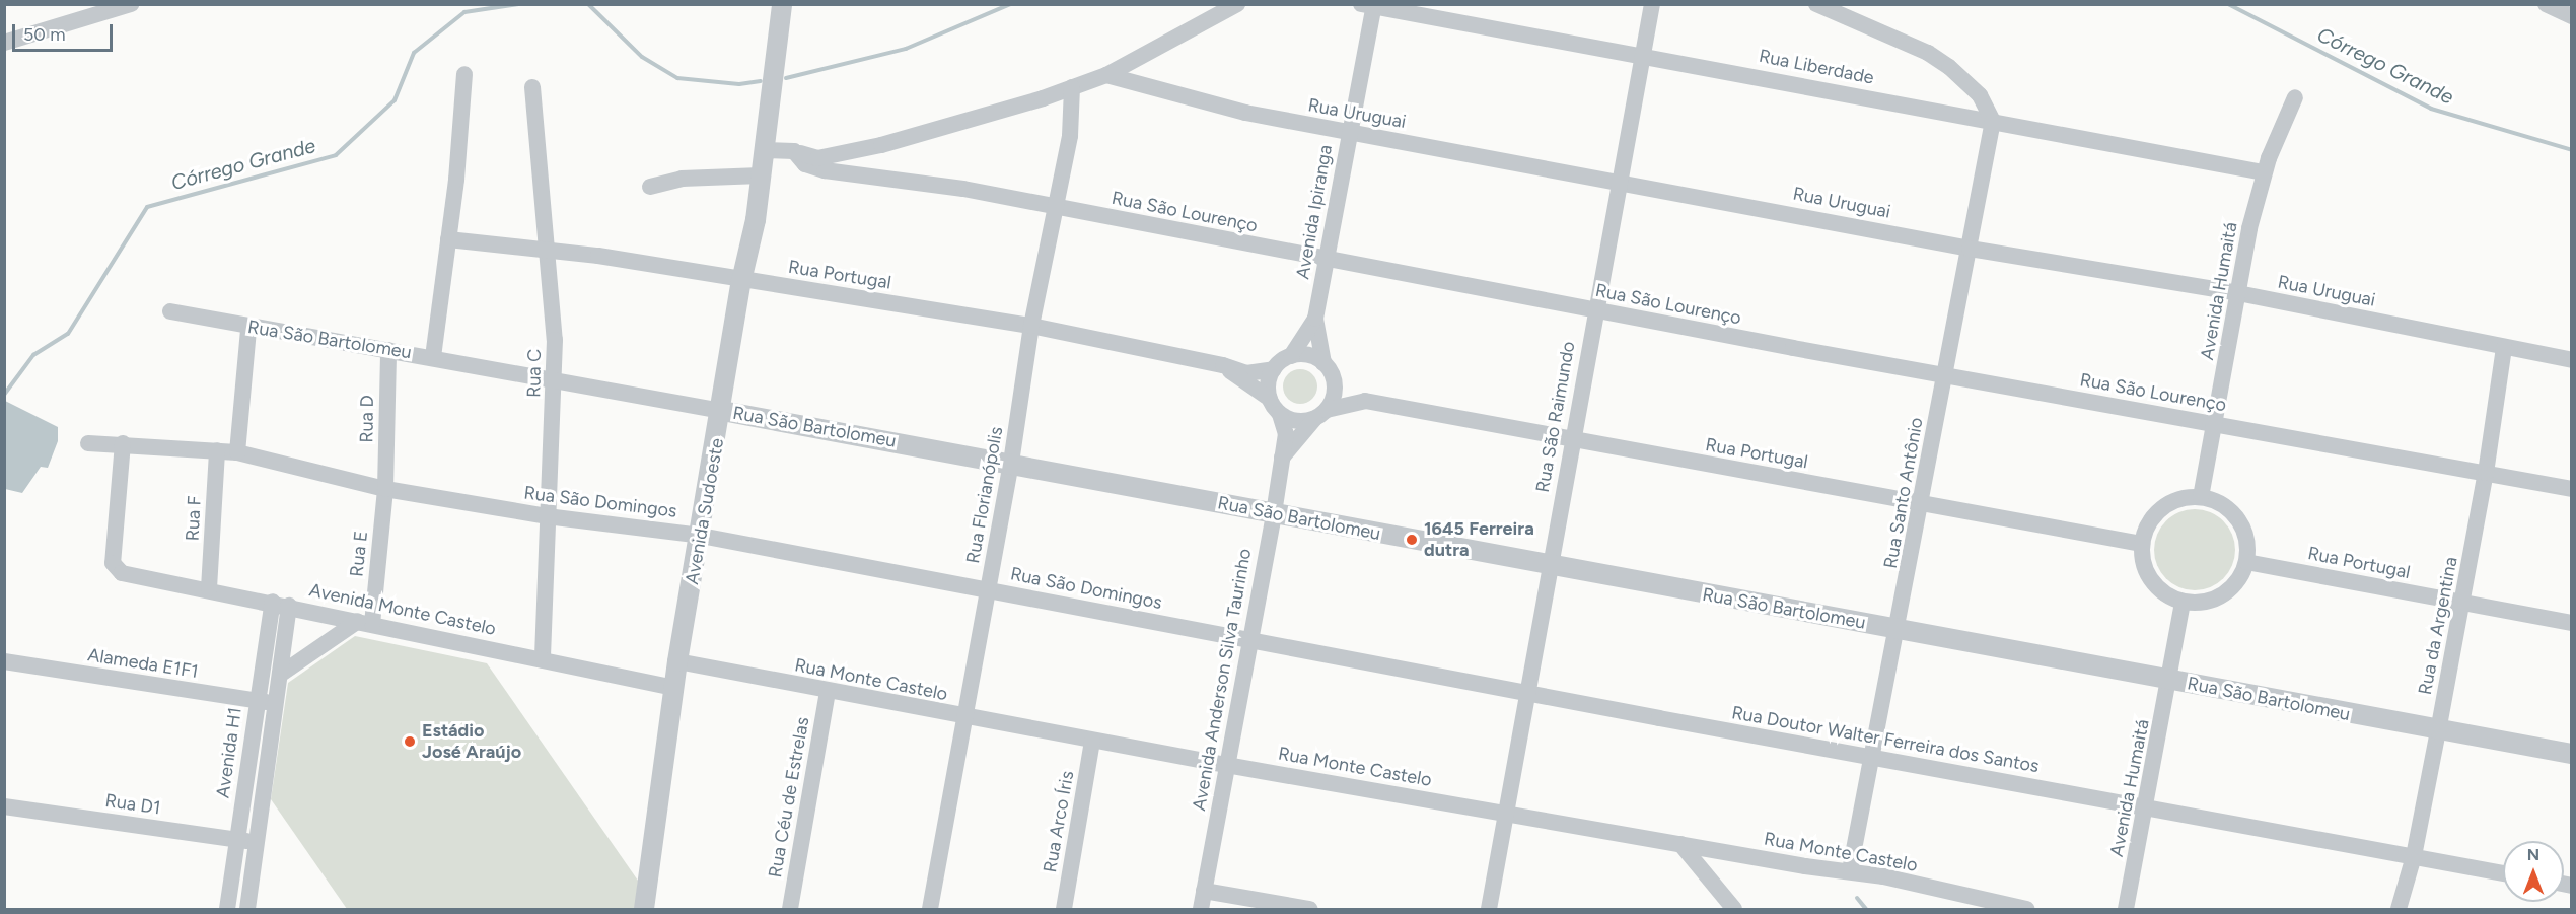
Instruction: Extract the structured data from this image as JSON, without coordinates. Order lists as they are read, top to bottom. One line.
{"streets":{"street":["Rua Liberdade","Rua Uruguai","Rua São Lourenço","Avenida Ipiranga","Rua Portugal","Avenida Humaitá","Rua São Bartolomeu","Rua C","Rua São Raimundo","Rua D","Rua Santo Antônio","Rua Florianópolis","Rua São Domingos","Avenida Sudoeste","Rua F","Rua E","Avenida Monte Castelo","Rua da Argentina","Alameda E1F1","Rua Monte Castelo","Avenida Anderson Silva Taurinho","Rua Doutor Walter Ferreira dos Santos","Avenida H1","Rua Céu de Estrelas","Rua D1","Rua Arco Íris"]},"crossings":[["Rua Liberdade","Avenida Ipiranga"],["Rua Liberdade","Avenida Humaitá"],["Rua Liberdade","Rua São Raimundo"],["Rua Liberdade","Rua Santo Antônio"],["Rua Uruguai","Avenida Ipiranga"],["Rua Uruguai","Avenida Humaitá"],["Rua Uruguai","Rua São Raimundo"],["Rua Uruguai","Rua Santo Antônio"],["Rua Uruguai","Rua da Argentina"],["Rua São Lourenço","Avenida Ipiranga"],["Rua São Lourenço","Avenida Humaitá"],["Rua São Lourenço","Rua São Raimundo"],["Rua São Lourenço","Rua Santo Antônio"],["Rua São Lourenço","Rua Florianópolis"],["Rua São Lourenço","Rua da Argentina"],["Rua Portugal","Avenida Humaitá"],["Rua Portugal","Rua C"],["Rua Portugal","Rua São Raimundo"],["Rua Portugal","Rua Santo Antônio"],["Rua Portugal","Rua Florianópolis"],["Rua Portugal","Avenida Sudoeste"],["Rua Portugal","Rua da Argentina"],["Rua Portugal","Avenida Anderson Silva Taurinho"],["Avenida Humaitá","Rua São Bartolomeu"],["Avenida Humaitá","Rua Doutor Walter Ferreira dos Santos"],["Rua São Bartolomeu","Rua C"],["Rua São Bartolomeu","Rua São Raimundo"],["Rua São Bartolomeu","Rua D"],["Rua São Bartolomeu","Rua Santo Antônio"],["Rua São Bartolomeu","Rua Florianópolis"],["Rua São Bartolomeu","Avenida Sudoeste"],["Rua São Bartolomeu","Rua da Argentina"],["Rua São Bartolomeu","Avenida Anderson Silva Taurinho"],["Rua C","Rua São Domingos"],["Rua C","Avenida Monte Castelo"],["Rua São Raimundo","Rua Monte Castelo"],["Rua São Raimundo","Rua Doutor Walter Ferreira dos Santos"],["Rua D","Rua São Domingos"],["Rua D","Rua E"],["Rua Santo Antônio","Rua Monte Castelo"],["Rua Santo Antônio","Rua Doutor Walter Ferreira dos Santos"],["Rua Florianópolis","Rua São Domingos"],["Rua Florianópolis","Rua Monte Castelo"],["Rua São Domingos","Avenida Sudoeste"],["Rua São Domingos","Rua F"],["Rua São Domingos","Rua E"],["Rua São Domingos","Avenida Monte Castelo"],["Rua São Domingos","Avenida Anderson Silva Taurinho"],["Rua São Domingos","Rua Doutor Walter Ferreira dos Santos"],["Avenida Sudoeste","Avenida Monte Castelo"],["Avenida Sudoeste","Rua Monte Castelo"],["Rua F","Avenida Monte Castelo"],["Rua E","Avenida Monte Castelo"],["Avenida Monte Castelo","Avenida H1"],["Rua da Argentina","Rua Doutor Walter Ferreira dos Santos"],["Alameda E1F1","Avenida H1"],["Rua Monte Castelo","Avenida Anderson Silva Taurinho"],["Rua Monte Castelo","Rua Céu de Estrelas"],["Rua Monte Castelo","Rua Arco Íris"],["Avenida Anderson Silva Taurinho","Rua Doutor Walter Ferreira dos Santos"],["Avenida H1","Rua D1"]],"water":["Córrego Grande"],"places":["1645 Ferreira dutra","Estádio José Araújo"],"scale_bar":"50 m","north":"top"}
